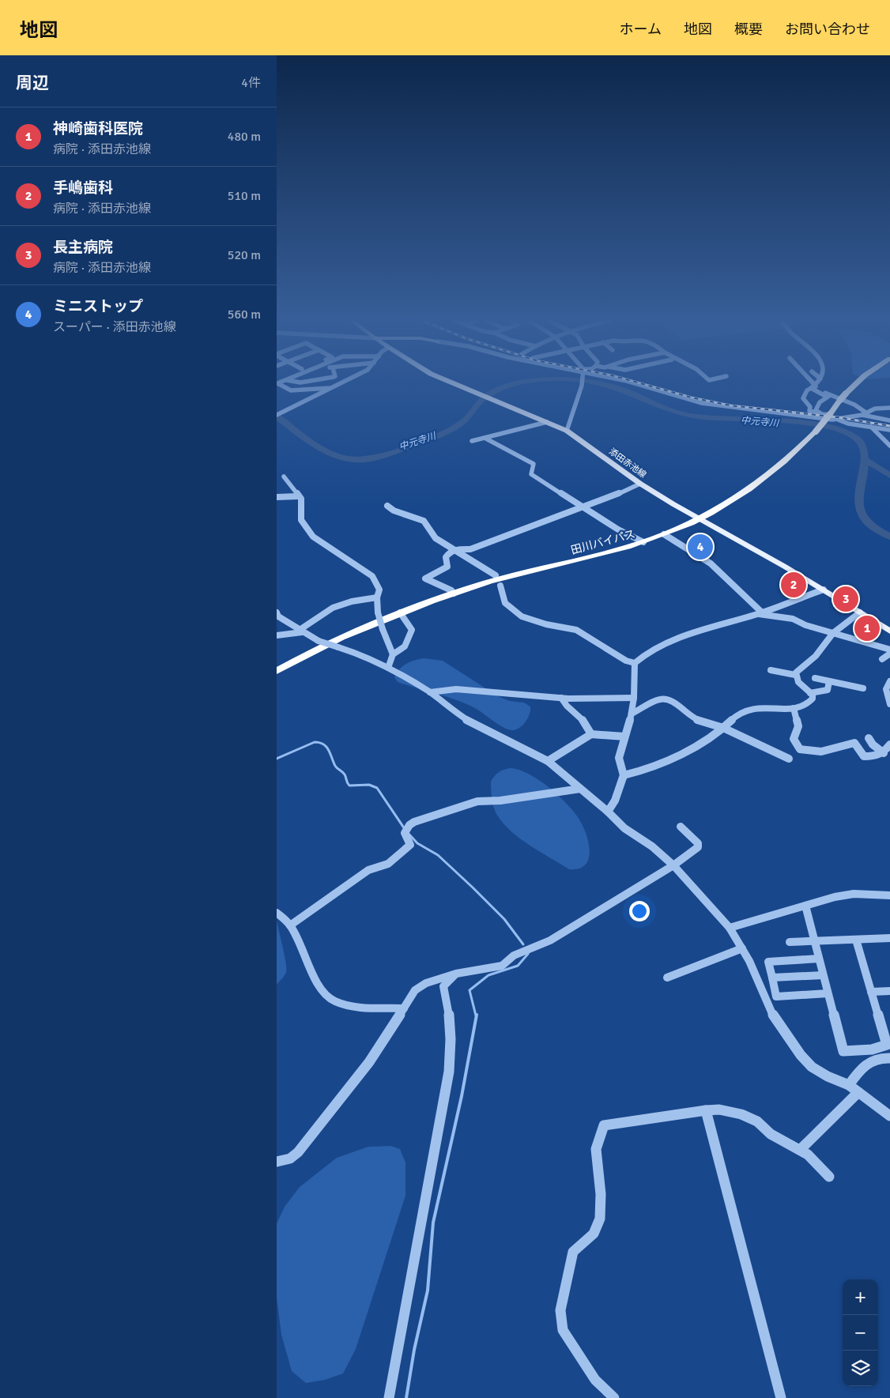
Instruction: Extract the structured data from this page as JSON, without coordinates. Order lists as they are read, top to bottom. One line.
{"streets":{"highway":["田川バイパス"],"main road":["添田赤池線"]},"crossings":[["添田赤池線","田川バイパス"]],"water":["中元寺川"],"page":{"header":"地図","nav":["ホーム","地図","概要","お問い合わせ"],"heading":["周辺","4件"],"list":[{"mark":"1","name":"神崎歯科医院","note":"病院 · 添田赤池線","value":"480 m"},{"mark":"2","name":"手嶋歯科","note":"病院 · 添田赤池線","value":"510 m"},{"mark":"3","name":"長主病院","note":"病院 · 添田赤池線","value":"520 m"},{"mark":"4","name":"ミニストップ","note":"スーパー · 添田赤池線","value":"560 m"}],"pins":["4","2","3","1"],"map_buttons":["+","−"]}}
